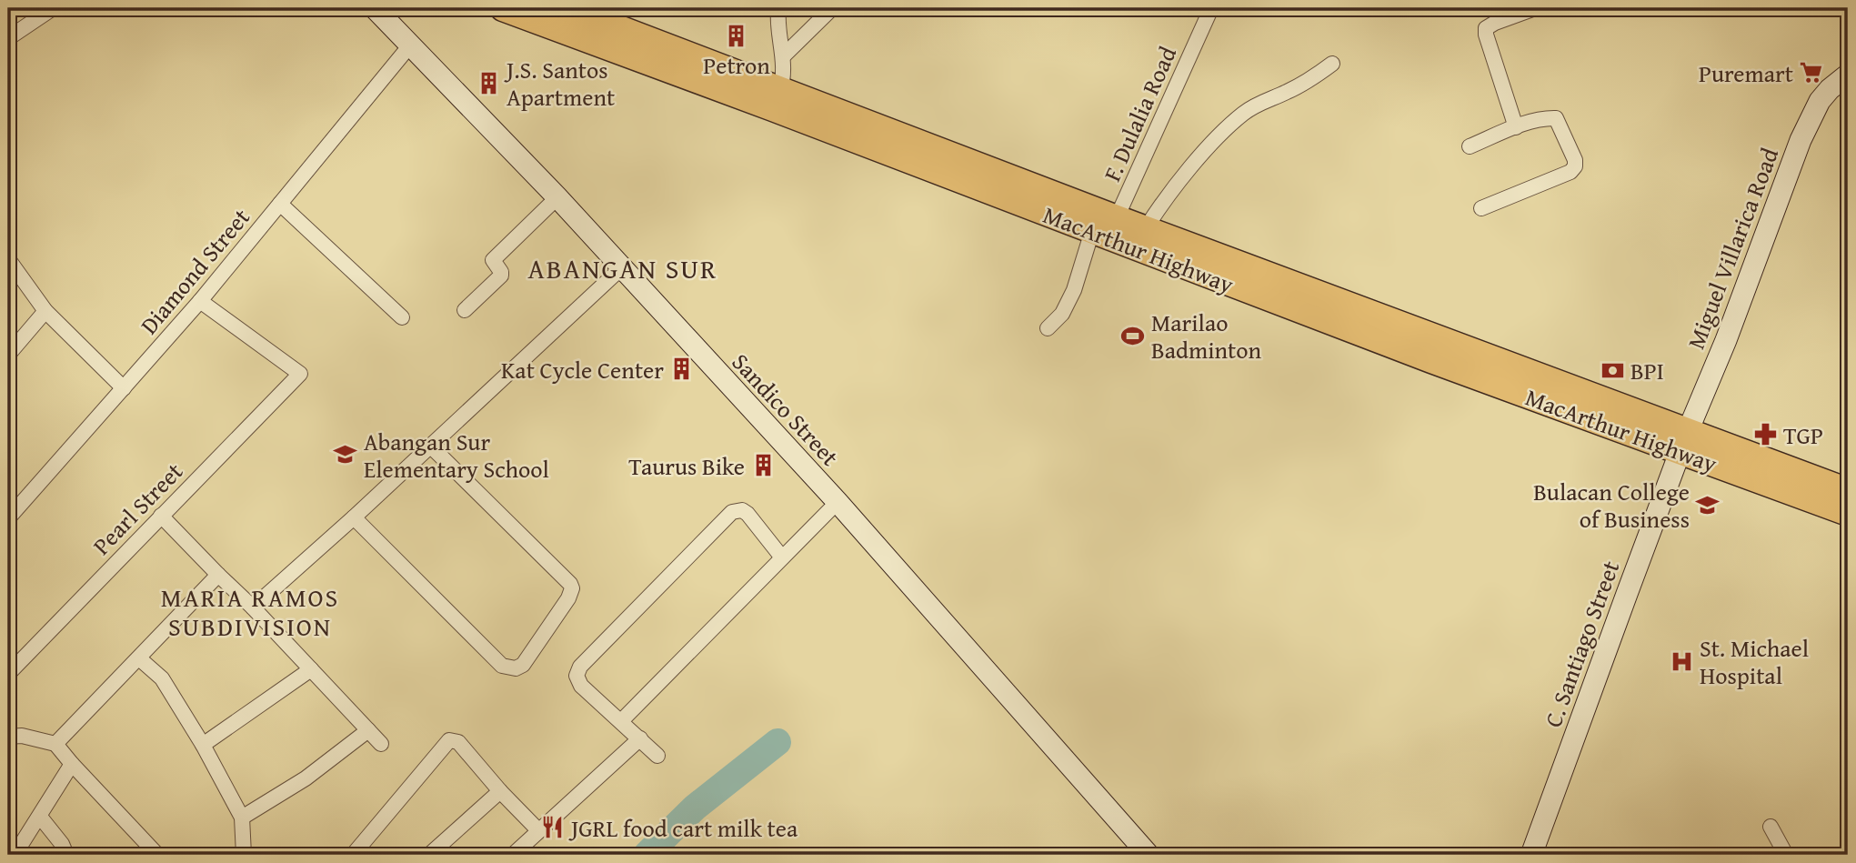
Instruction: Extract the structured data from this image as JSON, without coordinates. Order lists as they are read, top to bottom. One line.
{"streets":{"highway":["MacArthur Highway"],"main road":["Miguel Villarica Road","Sandico Street","C. Santiago Street"],"street":["F. Dulalia Road","Diamond Street","Pearl Street"]},"crossings":[["F. Dulalia Road","MacArthur Highway"],["Miguel Villarica Road","MacArthur Highway"],["Miguel Villarica Road","C. Santiago Street"],["MacArthur Highway","C. Santiago Street"],["Diamond Street","Sandico Street"],["Diamond Street","Pearl Street"]],"districts":["ABANGAN SUR","MARIA RAMOS SUBDIVISION"],"places":{"building":["Petron","J.S. Santos Apartment","Kat Cycle Center","Taurus Bike"],"supermarket":["Puremart"],"sports":["Marilao Badminton"],"bank":["BPI"],"pharmacy":["TGP"],"school or university":["Abangan Sur Elementary School","Bulacan College of Business"],"hospital":["St. Michael Hospital"],"restaurant":["JGRL food cart milk tea"]}}
